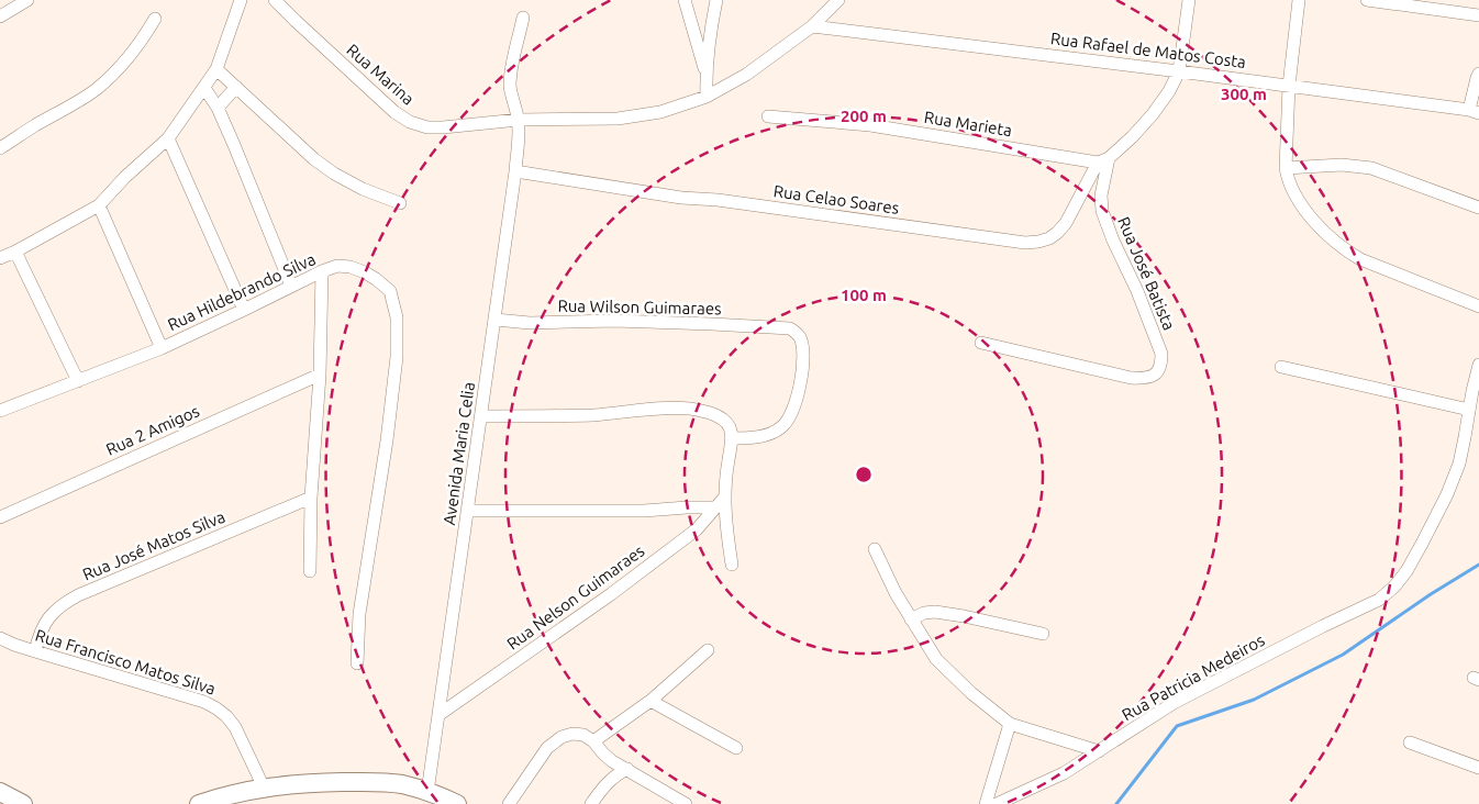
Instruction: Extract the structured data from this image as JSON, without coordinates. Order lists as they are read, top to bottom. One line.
{"streets":{"street":["Rua Rafael de Matos Costa","Rua Marina","Rua Marieta","Rua Celao Soares","Rua José Batista","Rua Hildebrando Silva","Rua Wilson Guimaraes","Rua 2 Amigos","Avenida Maria Celia","Rua José Matos Silva","Rua Nelson Guimaraes","Rua Francisco Matos Silva","Rua Patricia Medeiros"]},"crossings":[["Rua Rafael de Matos Costa","Rua Marina"],["Rua Marina","Avenida Maria Celia"],["Rua Marieta","Rua Celao Soares"],["Rua Marieta","Rua José Batista"],["Rua Celao Soares","Rua José Batista"],["Rua Celao Soares","Avenida Maria Celia"],["Rua Wilson Guimaraes","Avenida Maria Celia"],["Avenida Maria Celia","Rua Nelson Guimaraes"],["Rua José Matos Silva","Rua Francisco Matos Silva"]],"rings":["300 m","200 m","100 m"]}
